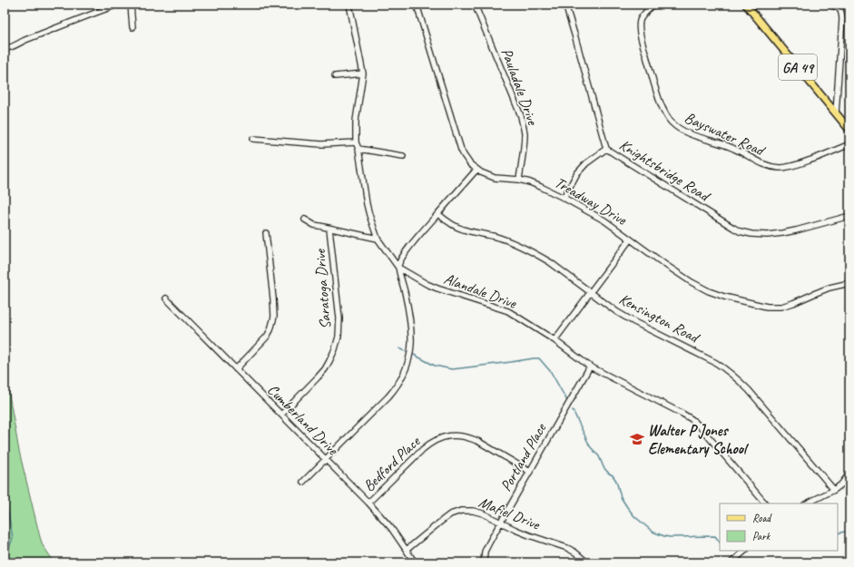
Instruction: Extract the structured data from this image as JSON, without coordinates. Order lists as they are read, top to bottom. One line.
{"streets":{"main road":["GA 49"],"street":["Pauladale Drive","Bayswater Road","Knightsbridge Road","Treadway Drive","Saratoga Drive","Alandale Drive","Kensington Road","Cumberland Drive","Portland Place","Bedford Place","Mafiel Drive"]},"crossings":[["Pauladale Drive","Treadway Drive"],["Saratoga Drive","Cumberland Drive"],["Alandale Drive","Portland Place"],["Cumberland Drive","Bedford Place"],["Cumberland Drive","Mafiel Drive"],["Portland Place","Bedford Place"],["Portland Place","Mafiel Drive"]],"places":{"school or university":["Walter P Jones Elementary School"]},"legend":["Road","Park"]}
